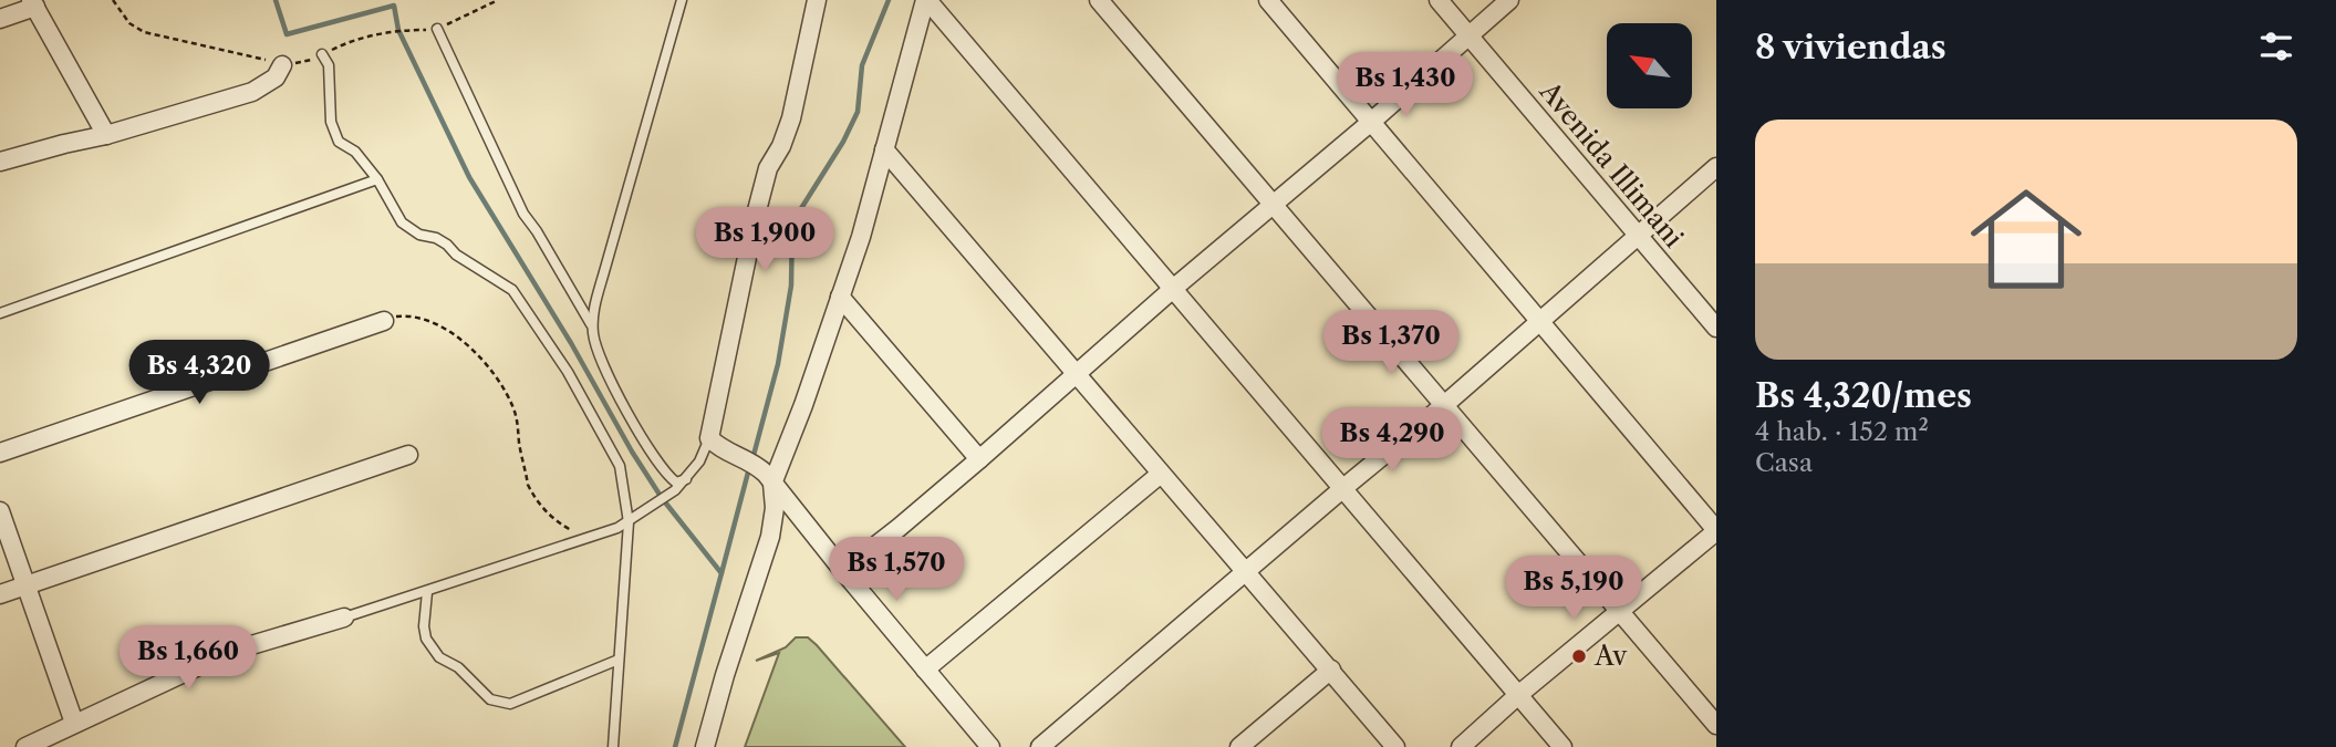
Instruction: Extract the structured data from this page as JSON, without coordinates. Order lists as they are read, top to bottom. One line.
{"streets":{"street":["Avenida Illimani"]},"places":["Av"],"north":"top left","page":{"heading":"8 viviendas","price":["Bs 1,430","Bs 1,900","Bs 1,370","Bs 4,320","Bs 4,290","Bs 1,570","Bs 5,190","Bs 1,660"],"list":[{"name":"Bs 4,320/mes","note":"4 hab. · 152 m² · Casa"}]}}
